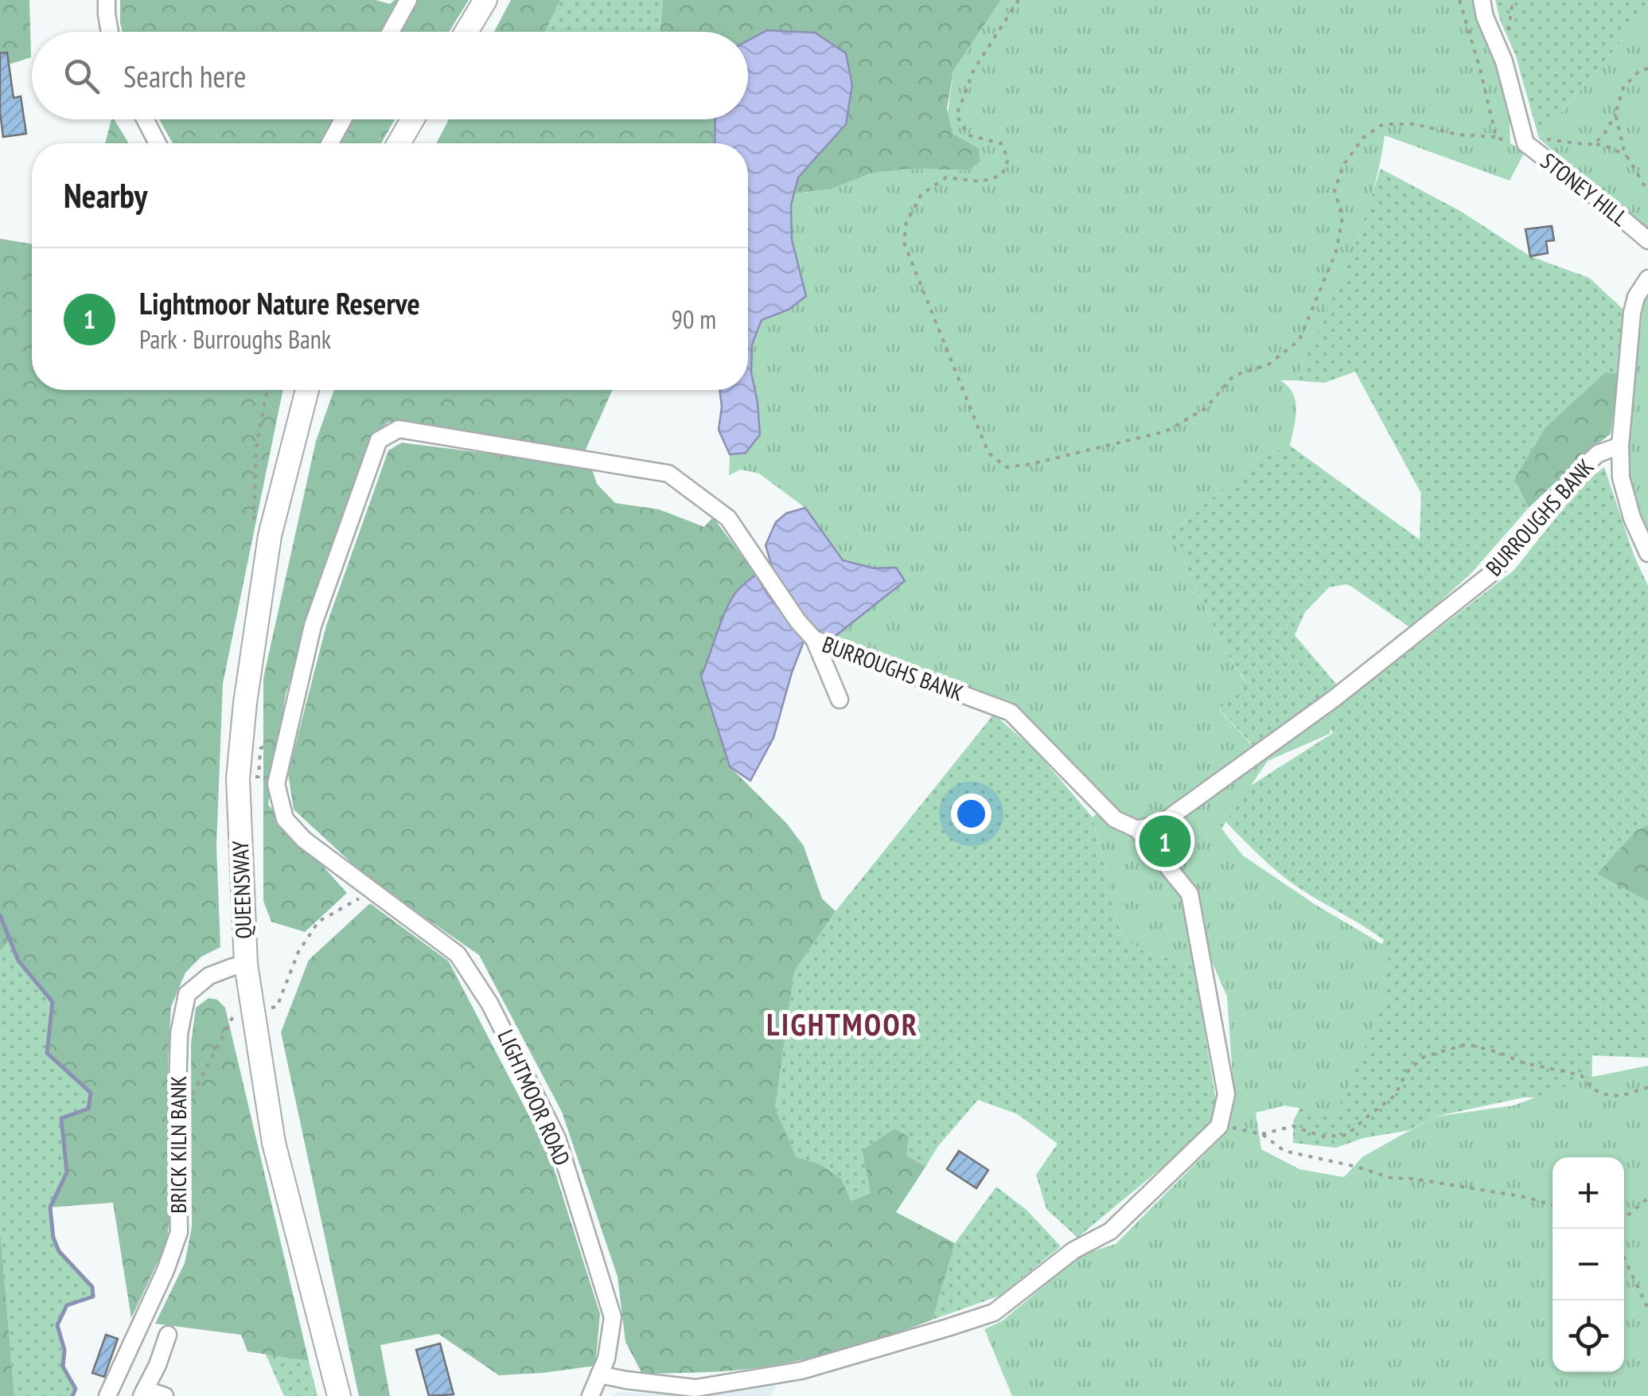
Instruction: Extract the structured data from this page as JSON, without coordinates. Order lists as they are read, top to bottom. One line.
{"streets":{"main road":["QUEENSWAY"],"street":["STONEY HILL","BURROUGHS BANK","LIGHTMOOR ROAD","BRICK KILN BANK"]},"crossings":[["BURROUGHS BANK","LIGHTMOOR ROAD"],["QUEENSWAY","BRICK KILN BANK"]],"districts":["LIGHTMOOR"],"page":{"search":"Search here","heading":"Nearby","list":[{"mark":"1","name":"Lightmoor Nature Reserve","note":"Park · Burroughs Bank","value":"90 m"}],"pins":"1","map_buttons":["+","−"]}}
